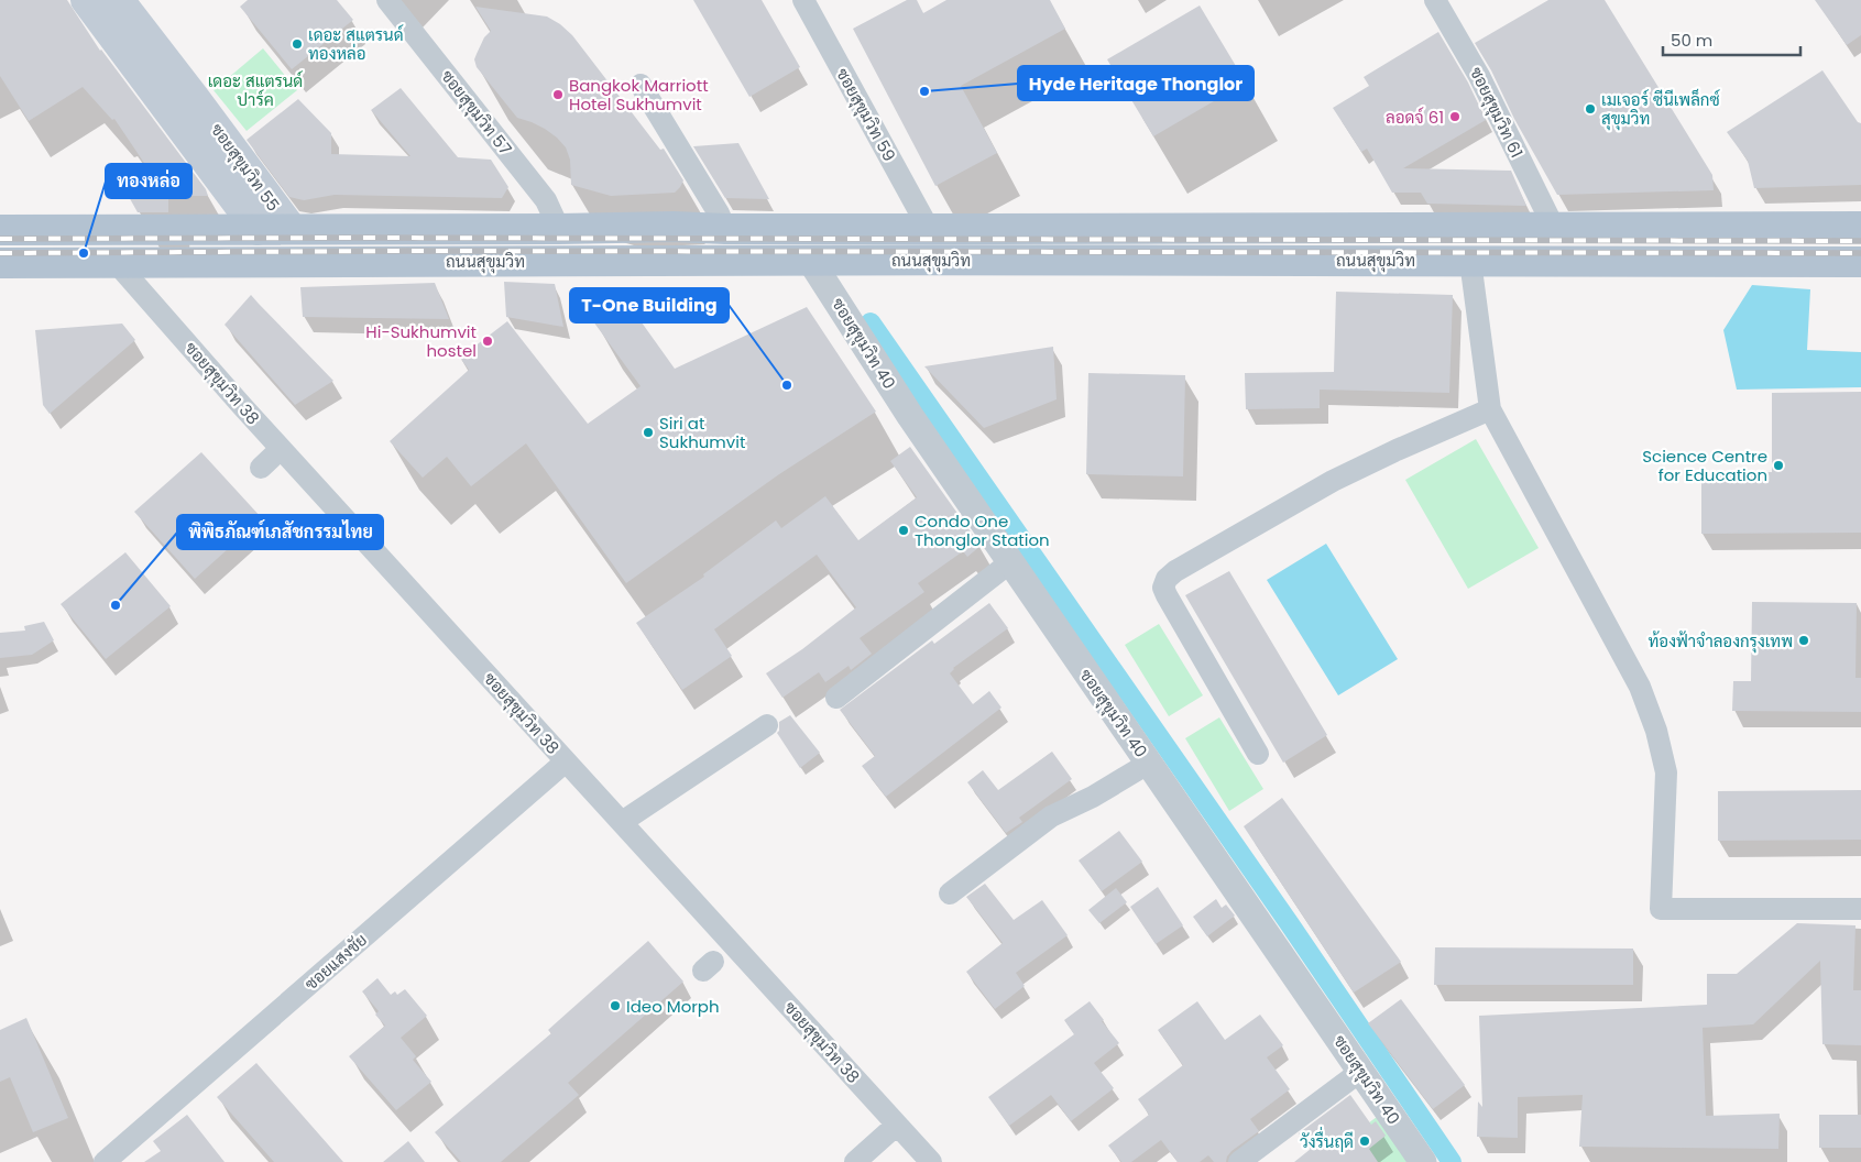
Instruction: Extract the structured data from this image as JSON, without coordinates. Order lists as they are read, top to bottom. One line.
{"streets":{"main road":["ซอยสุขุมวิท 55","ถนนสุขุมวิท"],"street":["ซอยสุขุมวิท 57","ซอยสุขุมวิท 61","ซอยสุขุมวิท 59","ซอยสุขุมวิท 40","ซอยสุขุมวิท 38","ซอยแสงชัย"]},"crossings":[["ซอยสุขุมวิท 57","ถนนสุขุมวิท"],["ซอยสุขุมวิท 61","ถนนสุขุมวิท"],["ซอยสุขุมวิท 59","ถนนสุขุมวิท"],["ซอยสุขุมวิท 55","ถนนสุขุมวิท"],["ถนนสุขุมวิท","ซอยสุขุมวิท 40"],["ถนนสุขุมวิท","ซอยสุขุมวิท 38"],["ซอยสุขุมวิท 38","ซอยแสงชัย"]],"parks":["เดอะ สแตรนด์ ปาร์ค"],"places":["เดอะ สแตรนด์ ทองหล่อ","Hyde Heritage Thonglor","Bangkok Marriott Hotel Sukhumvit","เมเจอร์ ซีนีเพล็กซ์ สุขุมวิท","ลอดจ์ 61","ทองหล่อ","Hi-Sukhumvit hostel","T-One Building","Siri at Sukhumvit","Science Centre for Education","Condo One Thonglor Station","พิพิธภัณฑ์เภสัชกรรมไทย","ท้องฟ้าจำลองกรุงเทพ","Ideo Morph","วังรื่นฤดี"],"scale_bar":"50 m"}
